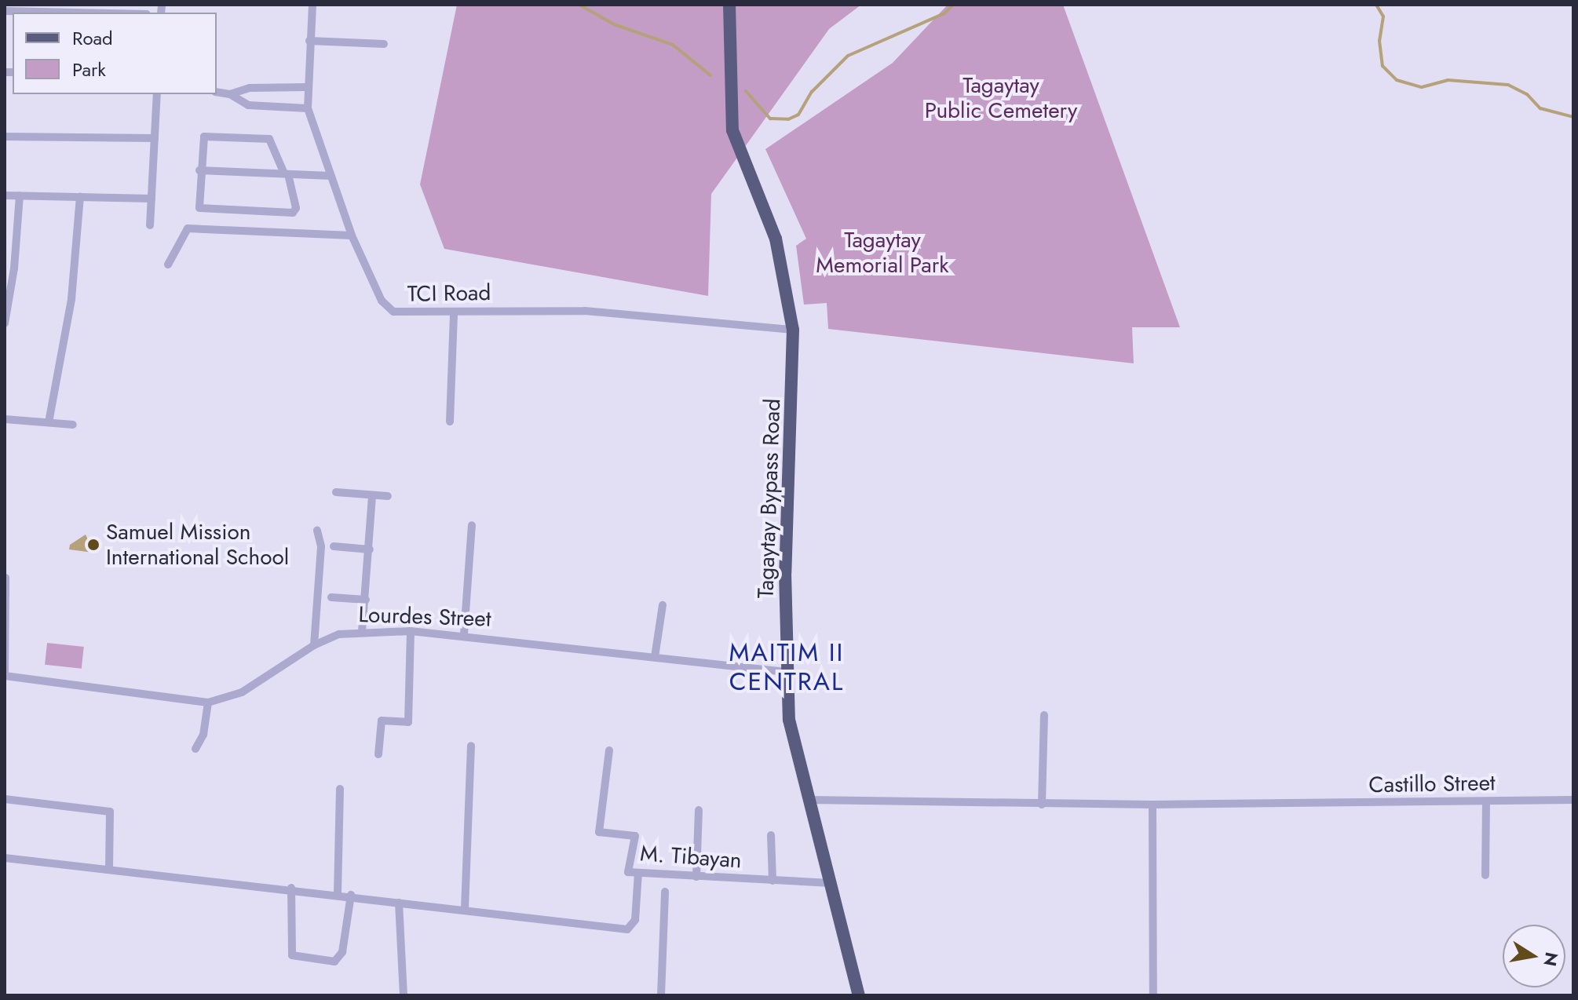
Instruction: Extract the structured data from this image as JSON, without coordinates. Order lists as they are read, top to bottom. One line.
{"streets":{"main road":["Tagaytay Bypass Road"],"street":["TCI Road","Lourdes Street","Castillo Street","M. Tibayan"]},"crossings":[["TCI Road","Tagaytay Bypass Road"],["Tagaytay Bypass Road","Lourdes Street"],["Tagaytay Bypass Road","Castillo Street"],["Tagaytay Bypass Road","M. Tibayan"]],"districts":["MAITIM II CENTRAL"],"parks":["Tagaytay Public Cemetery","Tagaytay Memorial Park"],"places":["Samuel Mission International School"],"legend":["Road","Park"],"north":"right"}
